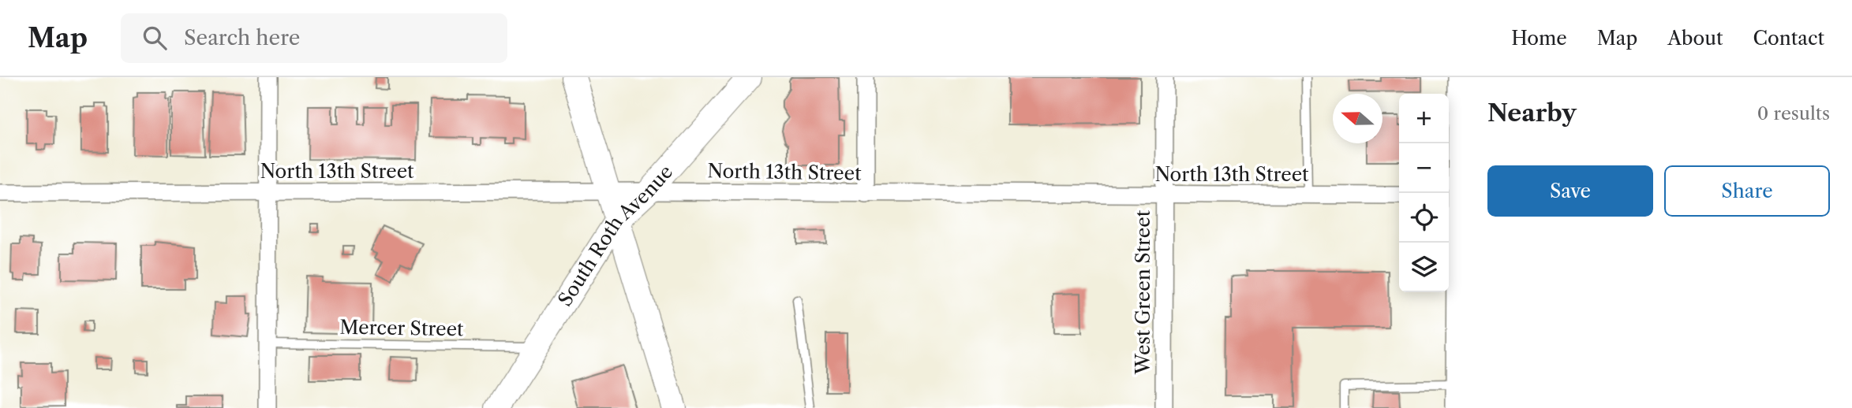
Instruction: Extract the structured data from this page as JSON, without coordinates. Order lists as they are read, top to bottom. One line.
{"streets":{"main road":["South Roth Avenue"],"street":["North 13th Street","West Green Street"],"lane":["Mercer Street"]},"crossings":[["North 13th Street","South Roth Avenue"],["North 13th Street","West Green Street"],["South Roth Avenue","Mercer Street"]],"north":"left","page":{"header":"Map","search":"Search here","nav":["Home","Map","About","Contact"],"heading":["Nearby","0 results"],"map_buttons":["+","−"],"buttons":["Save","Share"]}}
